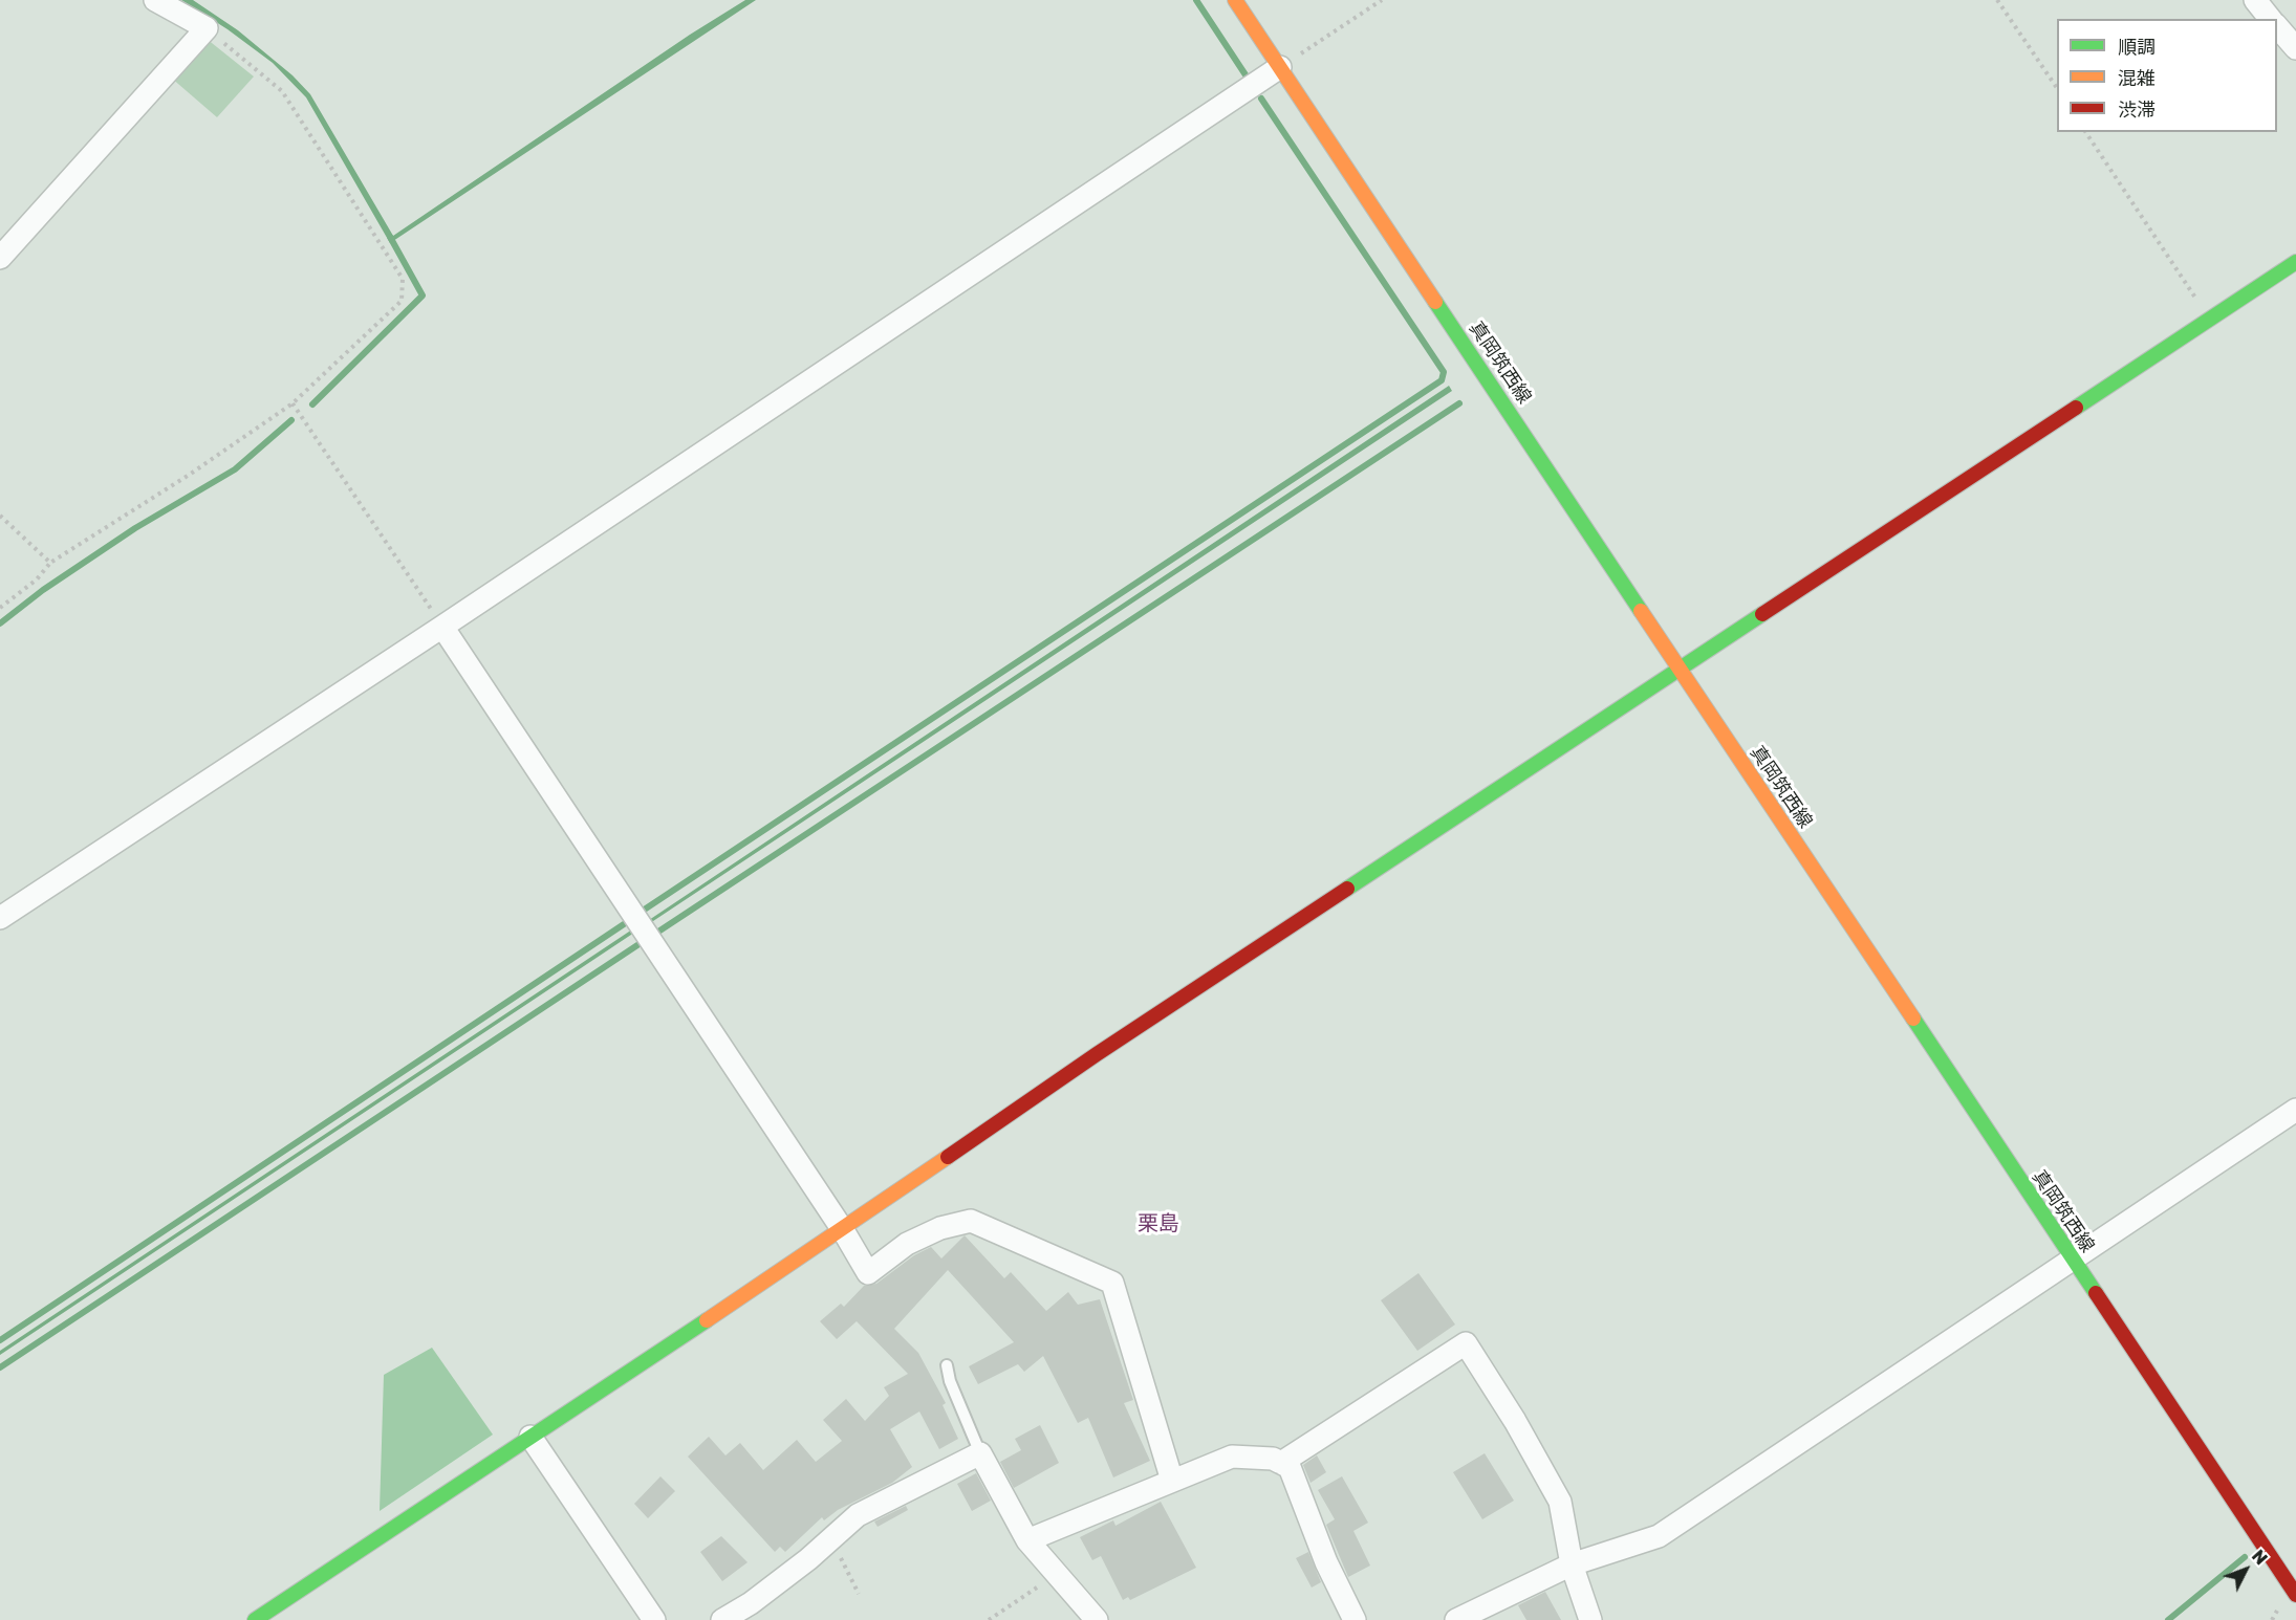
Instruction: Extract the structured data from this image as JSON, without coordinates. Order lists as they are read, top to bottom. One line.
{"streets":{"street":["真岡筑西線"]},"districts":["栗島"],"legend":["順調","混雑","渋滞"],"north":"top right"}
